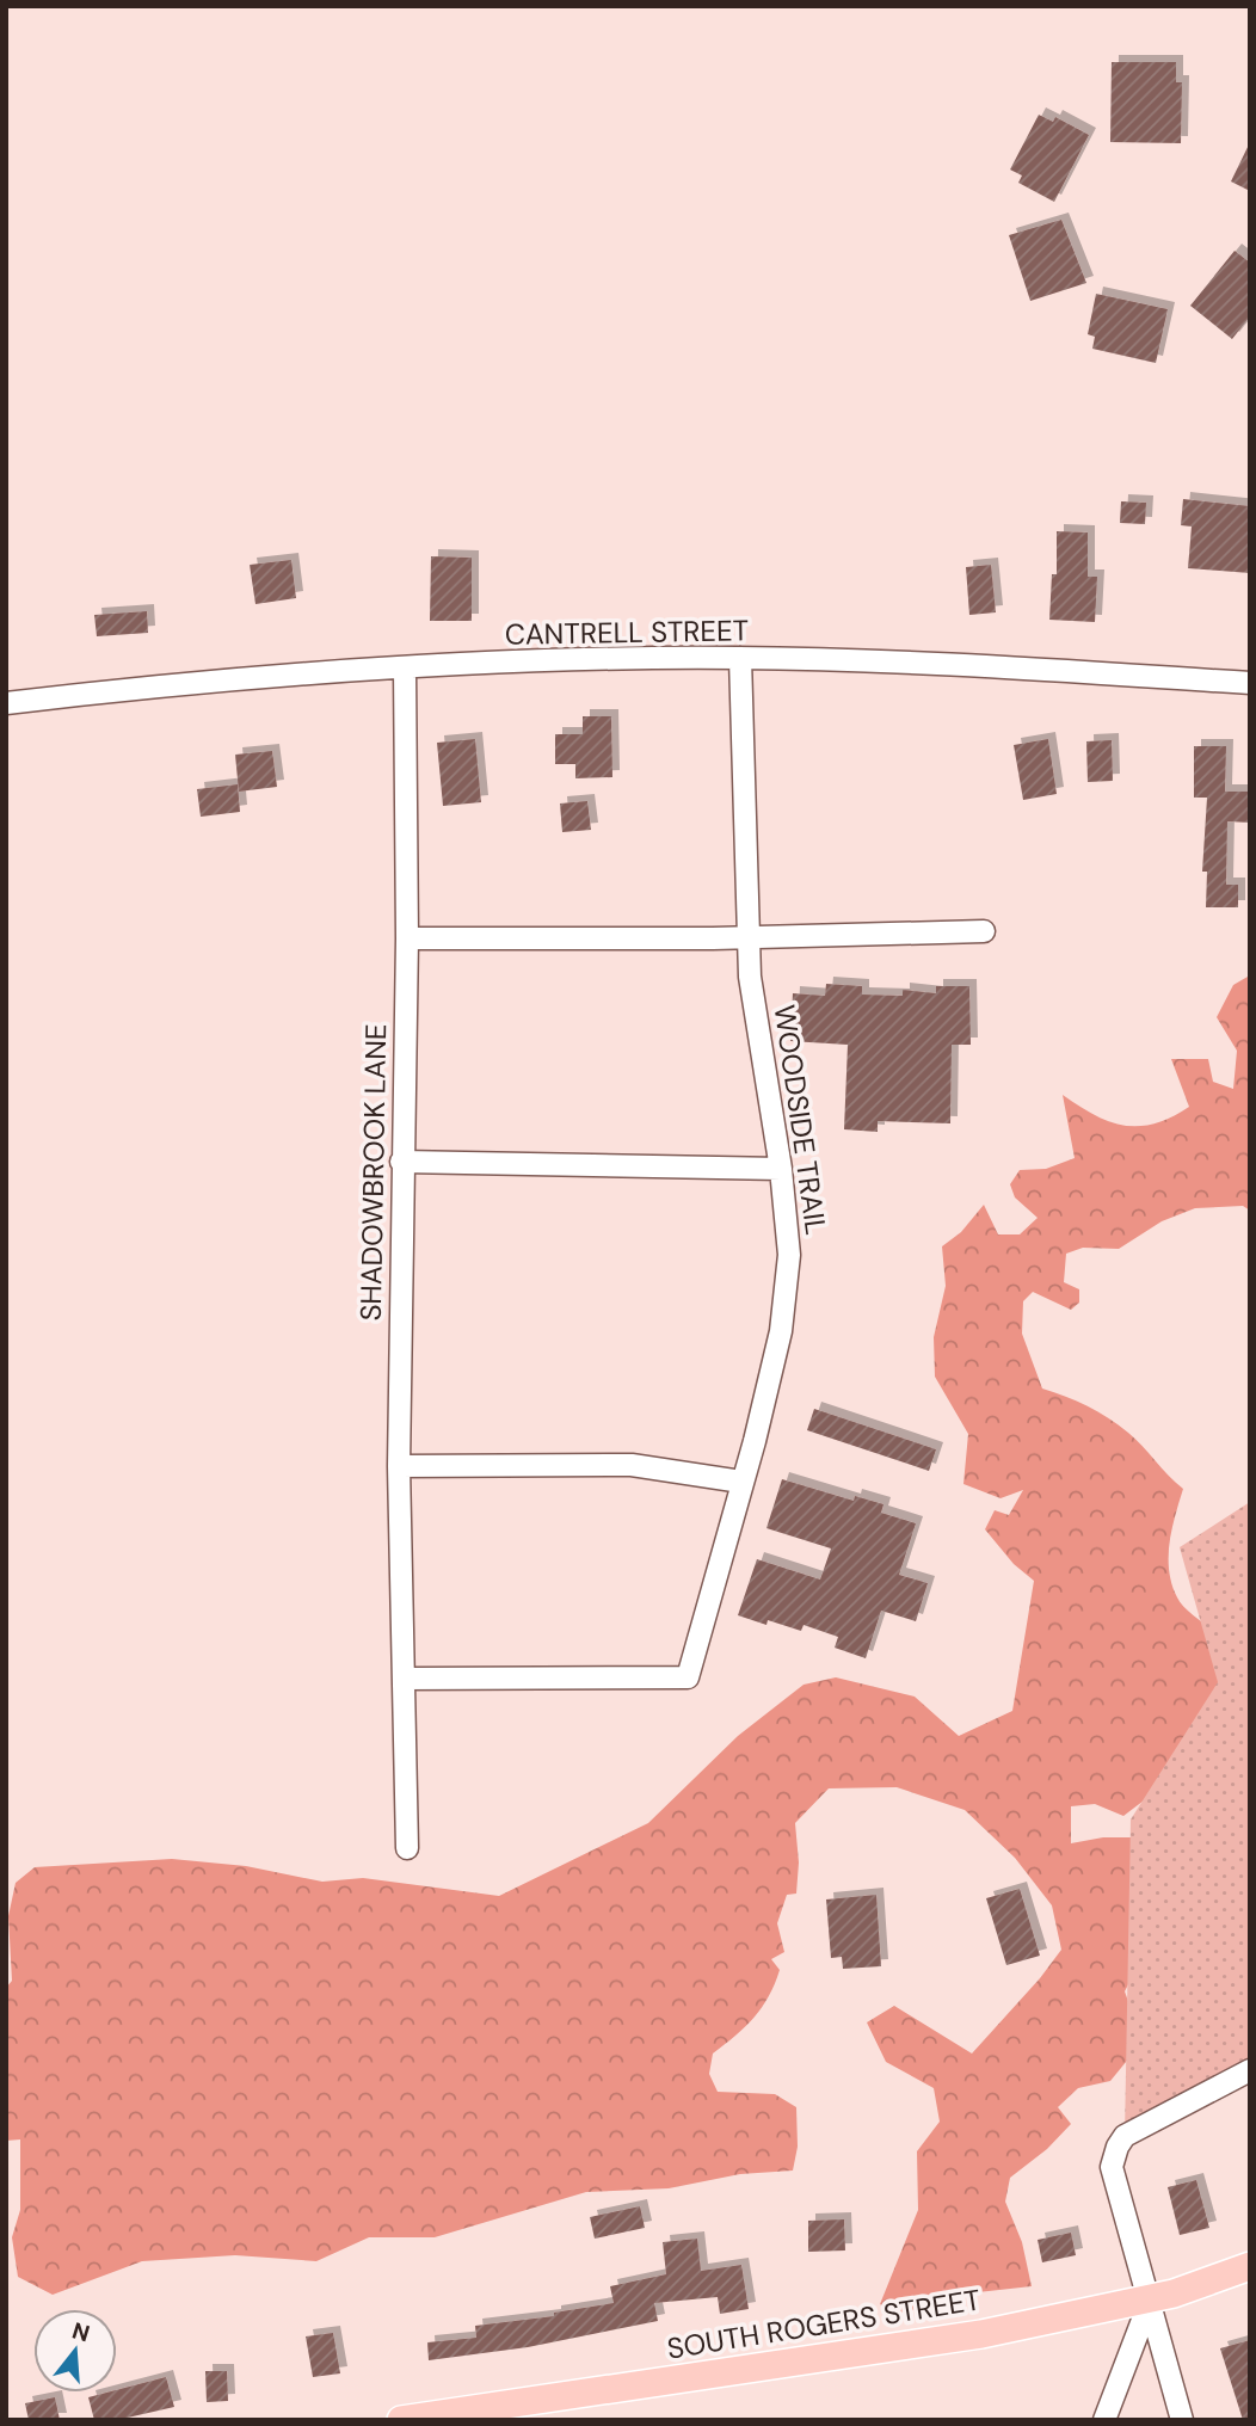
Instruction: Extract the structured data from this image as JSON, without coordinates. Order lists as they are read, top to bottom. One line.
{"streets":{"main road":["SOUTH ROGERS STREET"],"street":["CANTRELL STREET","WOODSIDE TRAIL","SHADOWBROOK LANE"]},"crossings":[["CANTRELL STREET","WOODSIDE TRAIL"],["CANTRELL STREET","SHADOWBROOK LANE"],["WOODSIDE TRAIL","SHADOWBROOK LANE"]],"north":"top"}
